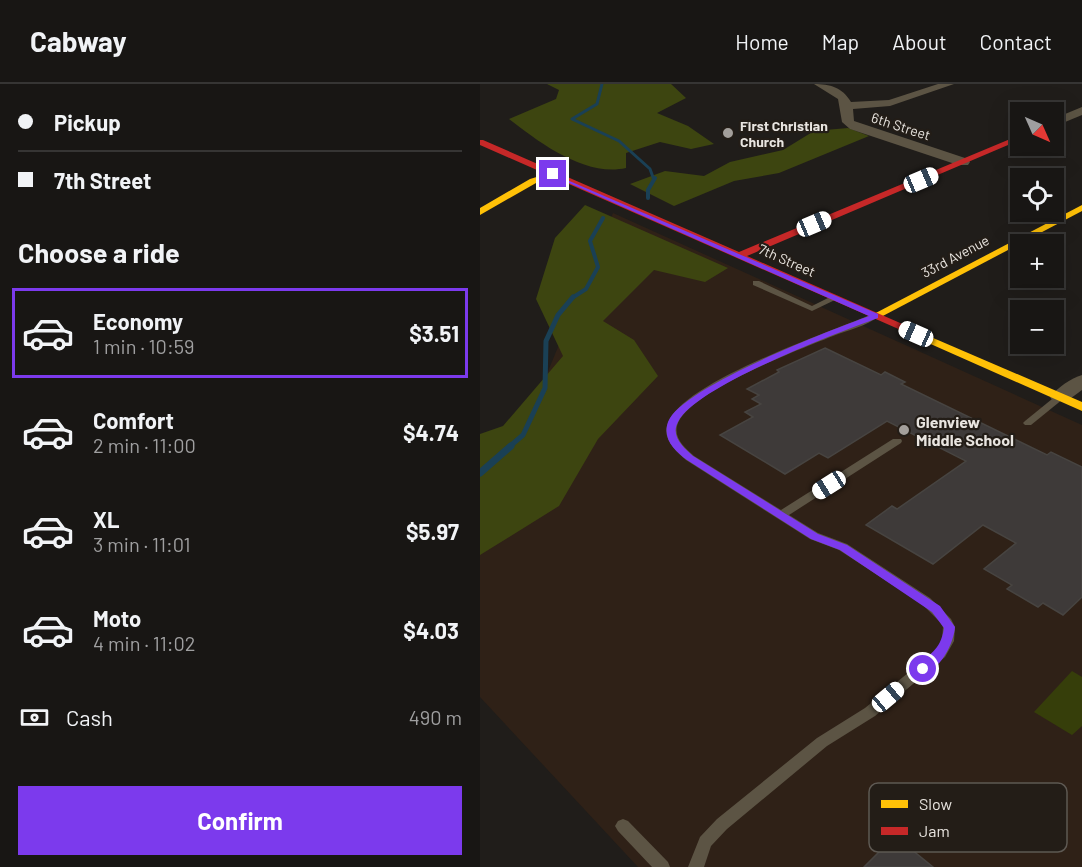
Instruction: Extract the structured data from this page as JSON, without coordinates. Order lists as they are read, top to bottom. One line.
{"streets":{"street":["6th Street","33rd Avenue","7th Street"]},"crossings":[["33rd Avenue","7th Street"]],"places":["First Christian Church","Glenview Middle School"],"legend":["Slow","Jam"],"north":"bottom right","page":{"header":"Cabway","nav":["Home","Map","About","Contact"],"banner":["Pickup","7th Street"],"map_buttons":["+","−"],"heading":"Choose a ride","list":[{"name":"Economy","note":"1 min · 10:59","value":"$3.51"},{"name":"Comfort","note":"2 min · 11:00","value":"$4.74"},{"name":"XL","note":"3 min · 11:01","value":"$5.97"},{"name":"Moto","note":"4 min · 11:02","value":"$4.03"}],"pay":["Cash","490 m"],"buttons":"Confirm"}}
